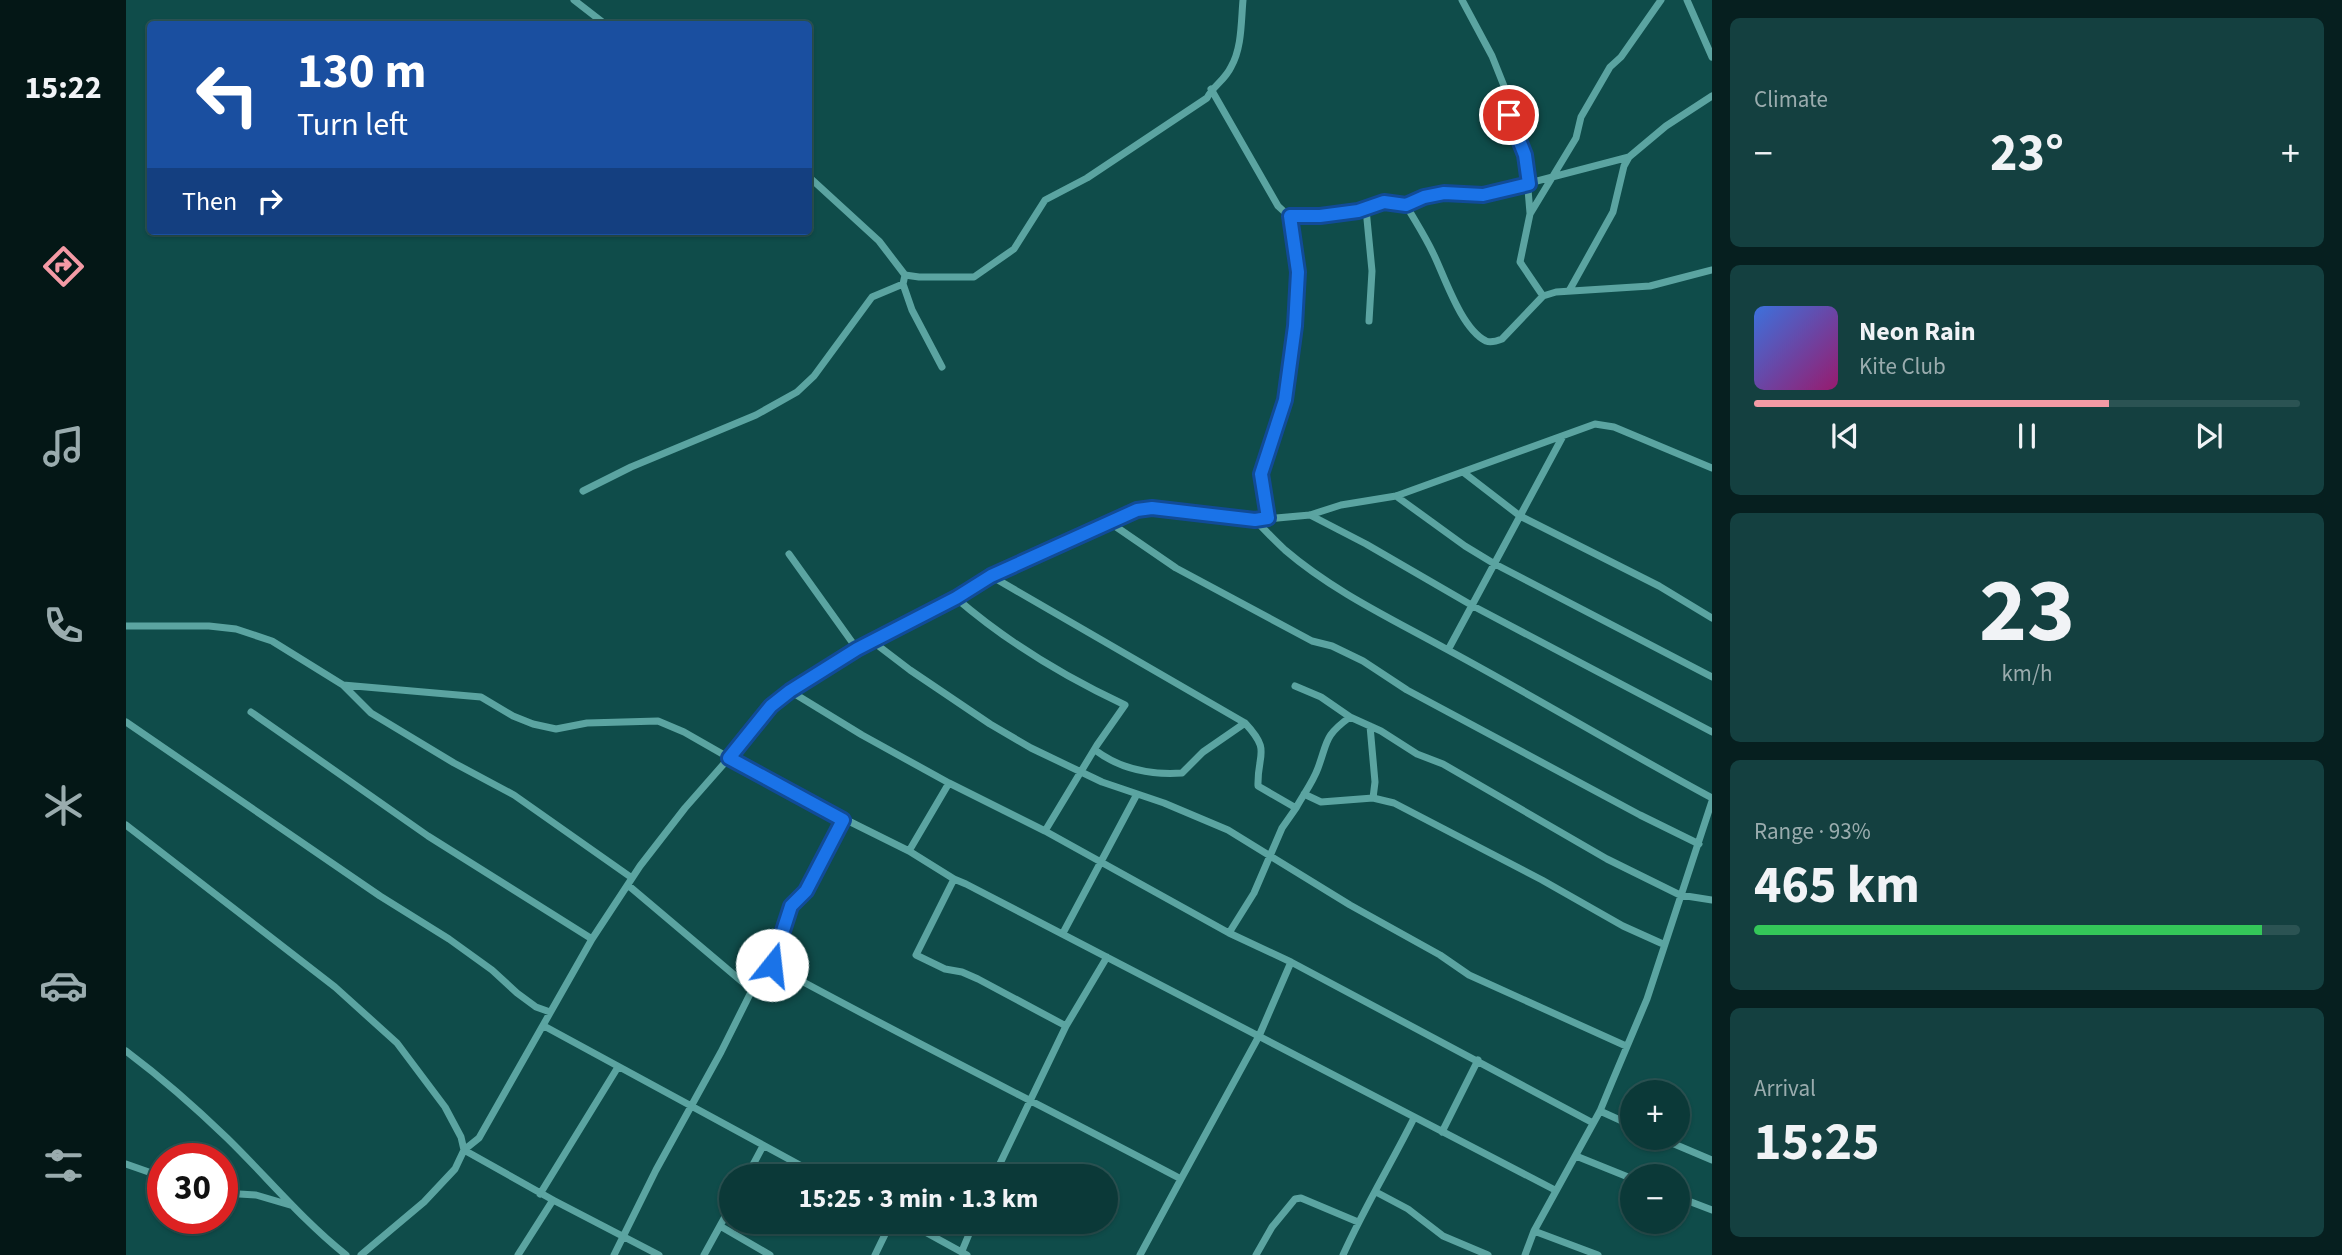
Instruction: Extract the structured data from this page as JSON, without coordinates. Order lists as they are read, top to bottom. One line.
{"page":{"tabs":"15:22","tile":["Climate",["23","km/h"],["Range · 93%","465 km"],["Arrival","15:25"]],"turn":["130 m","Turn left"],"heat":["−","23°","+"],"then":"Then","song":["Neon Rain","Kite Club"],"map_buttons":["+","−"],"limit":"30","trip":"15:25 · 3 min · 1.3 km"}}
